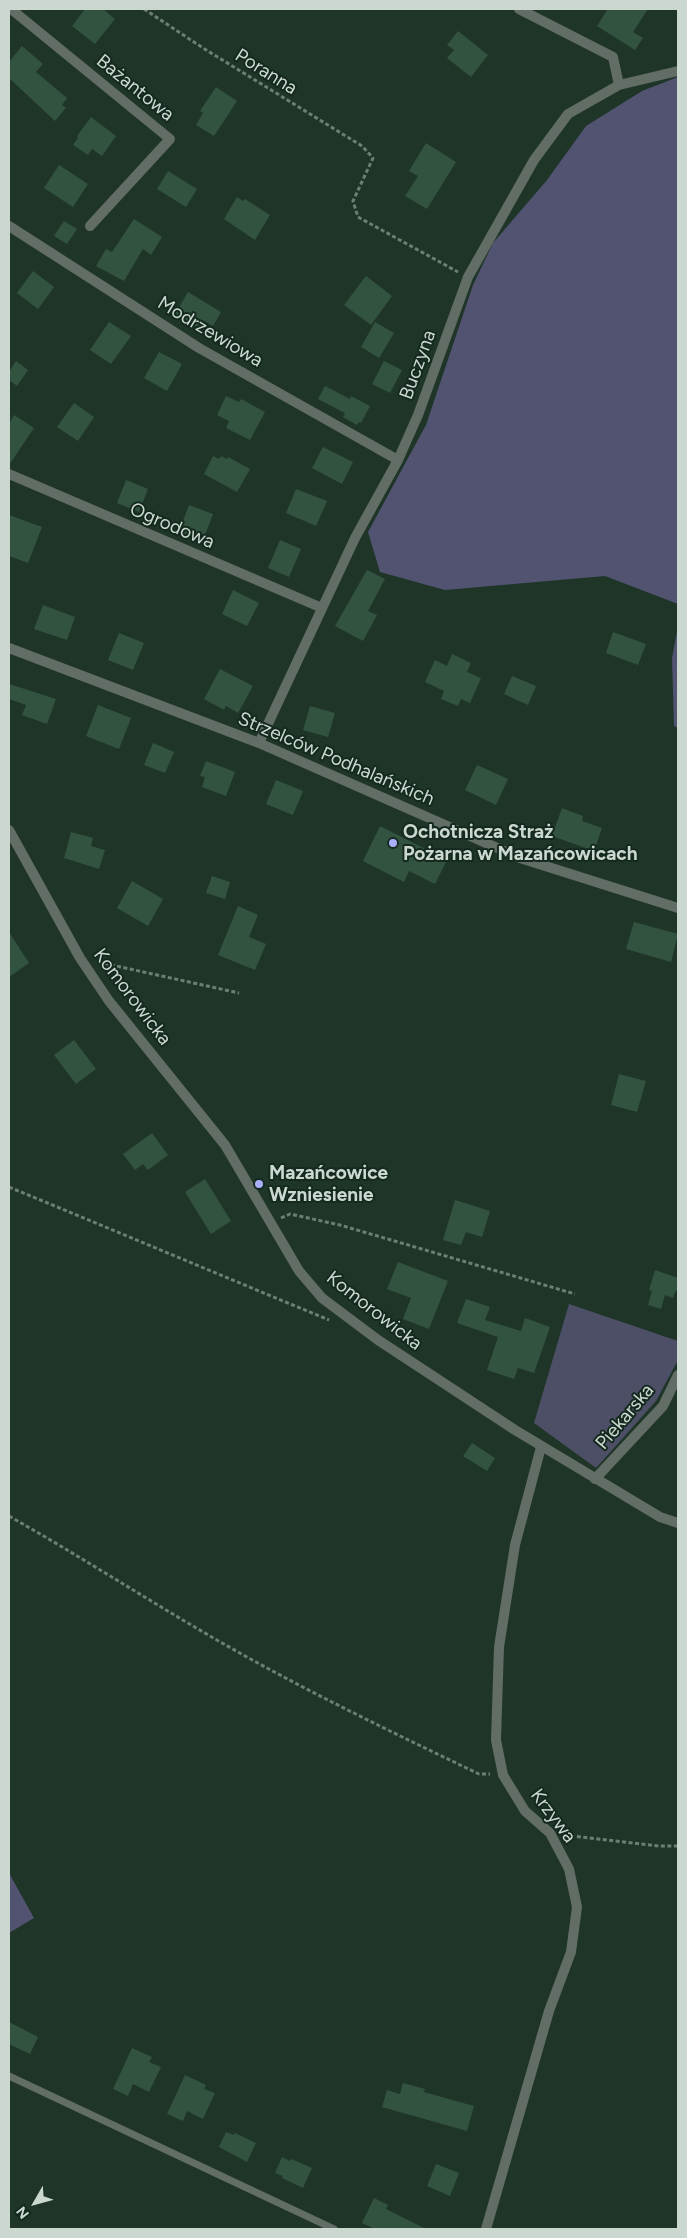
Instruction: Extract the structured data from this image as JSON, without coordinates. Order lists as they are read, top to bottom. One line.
{"streets":{"street":["Bażantowa","Modrzewiowa","Buczyna","Ogrodowa","Strzelców Podhalańskich","Komorowicka","Piekarska","Krzywa"],"path":["Poranna"]},"crossings":[["Poranna","Buczyna"],["Modrzewiowa","Buczyna"],["Buczyna","Ogrodowa"],["Buczyna","Strzelców Podhalańskich"],["Komorowicka","Piekarska"],["Komorowicka","Krzywa"]],"places":["Ochotnicza Straż Pożarna w Mazańcowicach","Mazańcowice Wzniesienie"],"north":"bottom left"}
